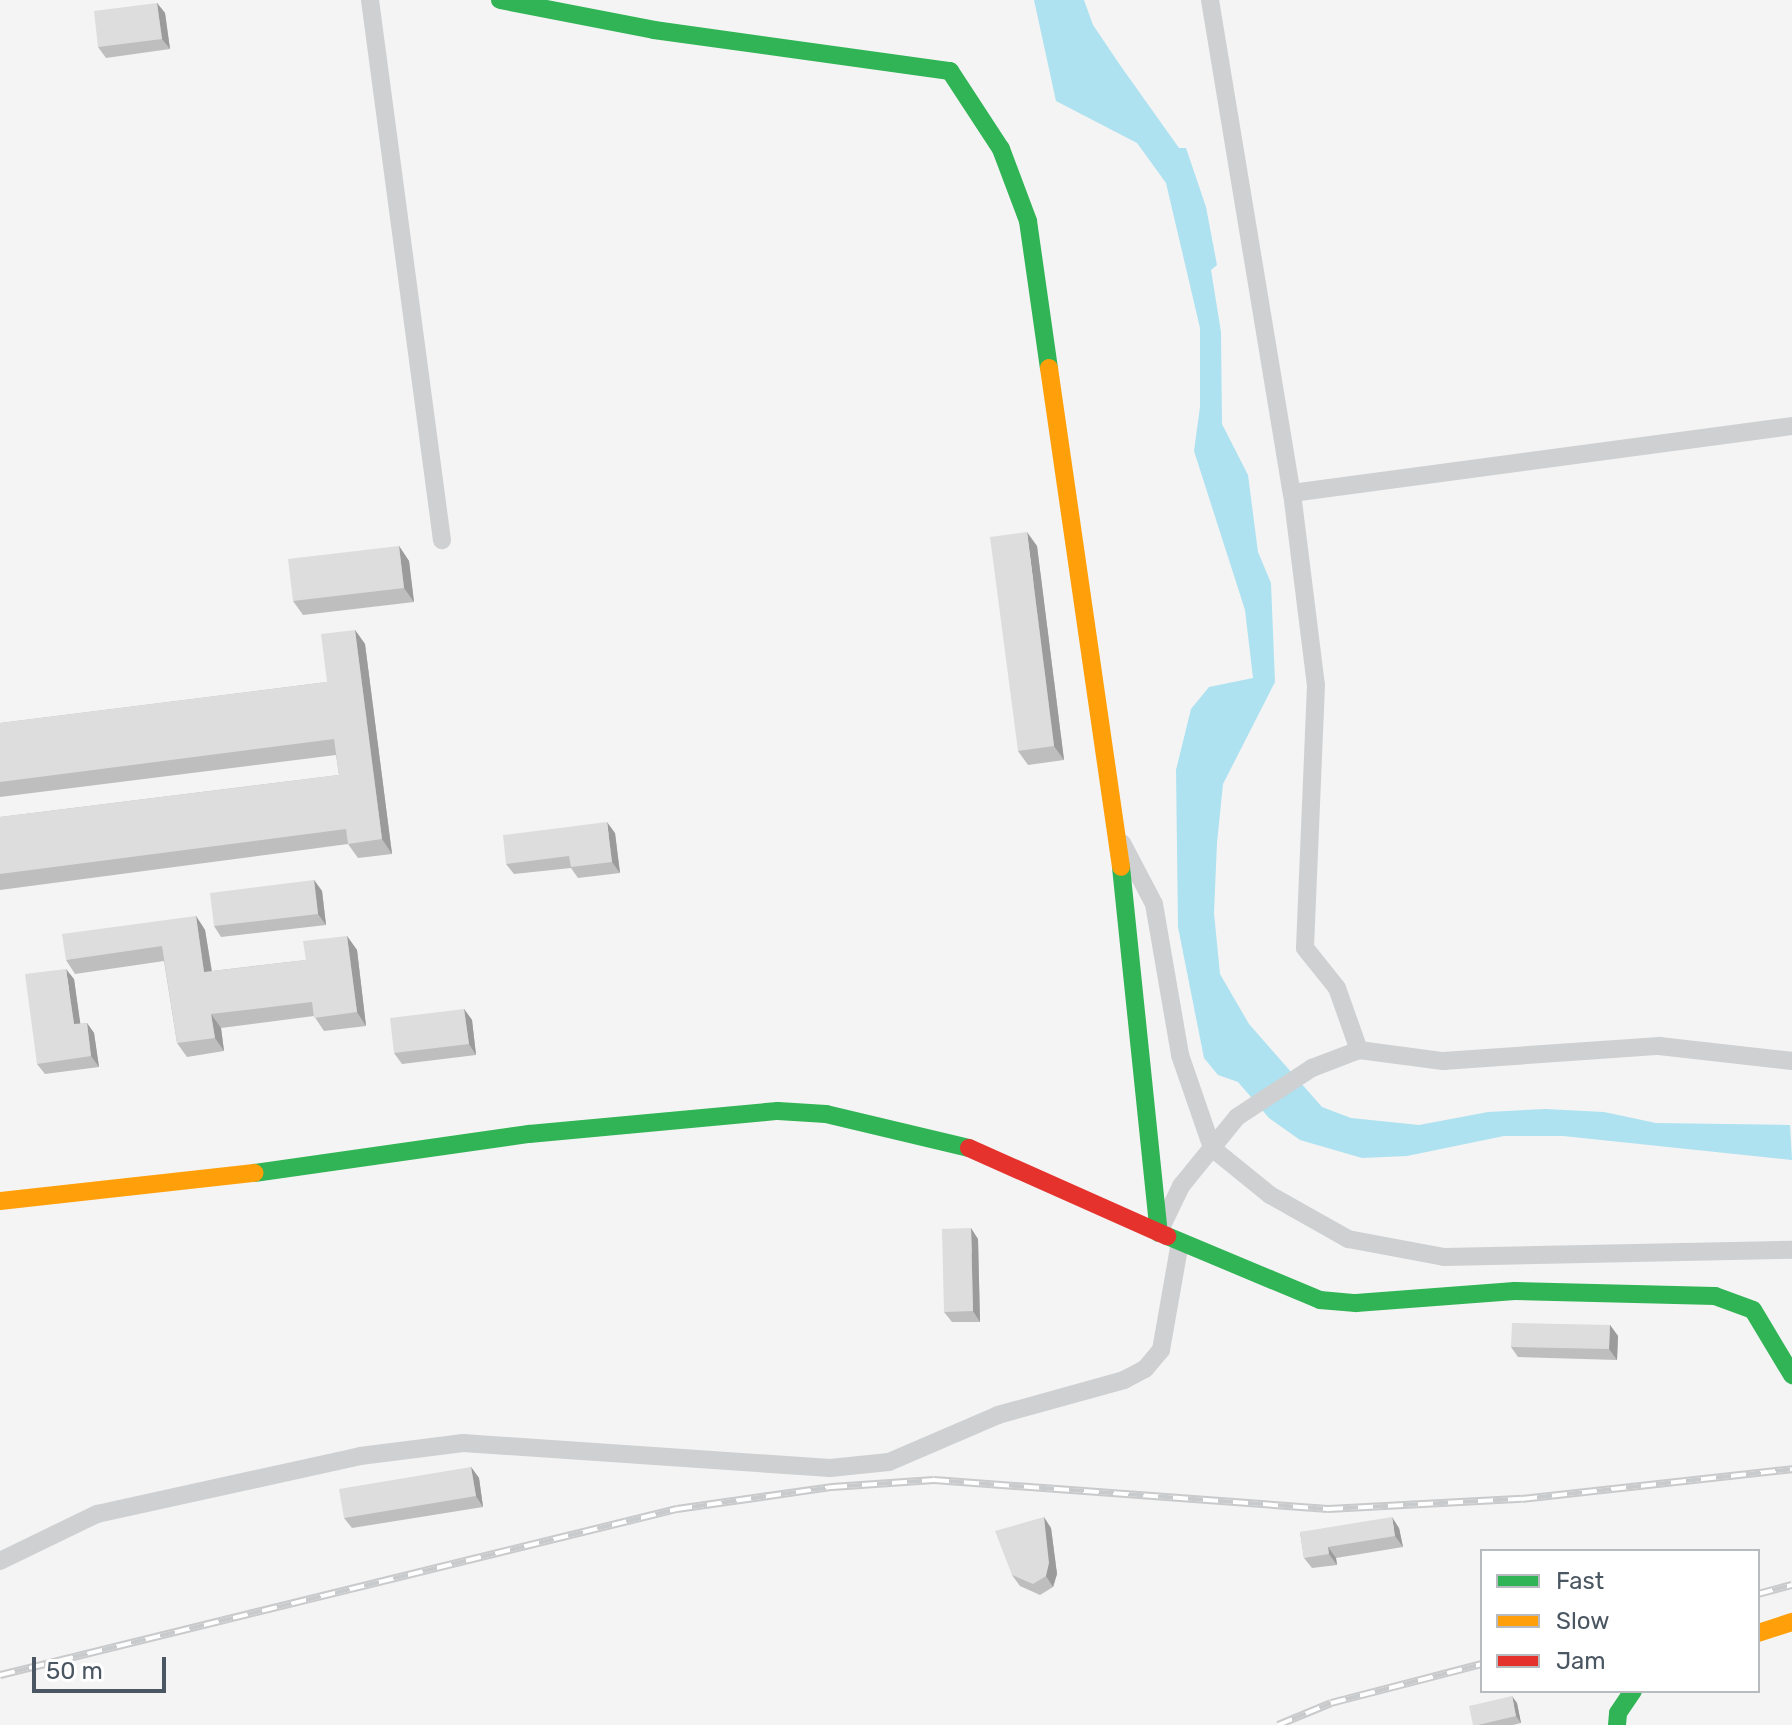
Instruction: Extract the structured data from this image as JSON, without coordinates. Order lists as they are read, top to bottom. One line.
{"legend":["Fast","Slow","Jam"],"scale_bar":"50 m"}
